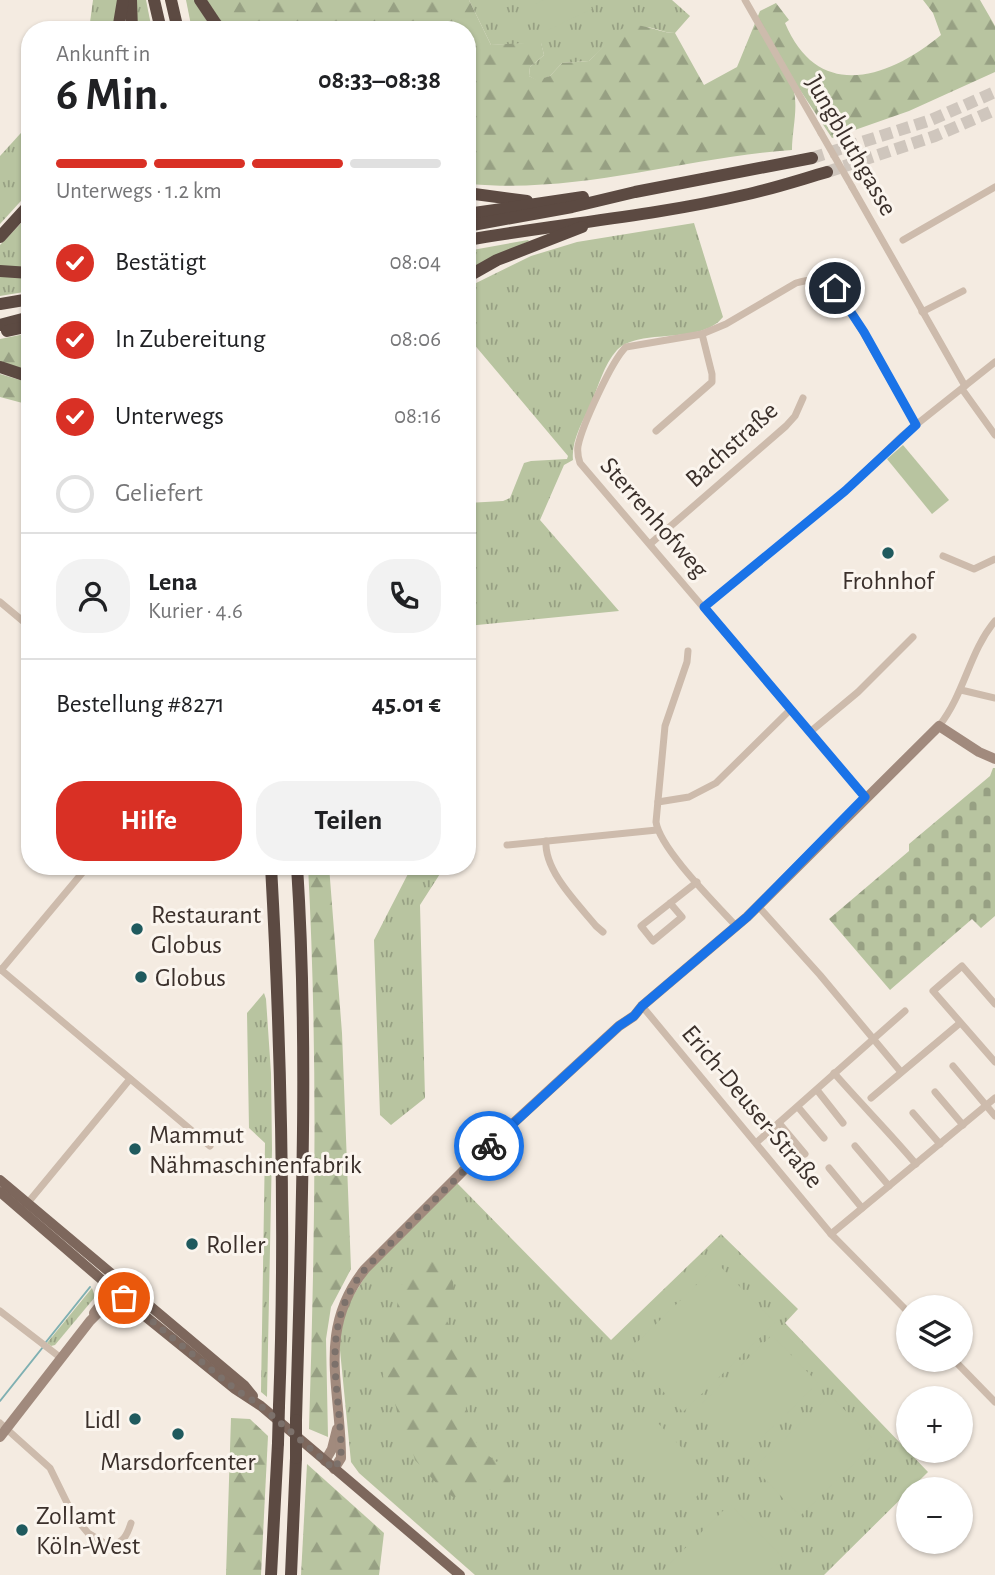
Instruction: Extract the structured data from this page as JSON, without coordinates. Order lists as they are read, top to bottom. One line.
{"streets":{"street":["Jungbluthgasse","Bachstraße","Sterrenhofweg","Erich-Deuser-Straße"]},"crossings":[["Bachstraße","Sterrenhofweg"]],"places":["Frohnhof","Restaurant Globus","Globus","Mammut Nähmaschinenfabrik","Roller","Lidl","Marsdorfcenter","Zollamt Köln-West"],"page":{"heading":["6 Min.","Ankunft in","08:33–08:38"],"panel":["Lena","Kurier · 4.6","Bestellung #8271","45.01 €"],"bar":"Unterwegs · 1.2 km","list":[["Bestätigt","08:04"],["In Zubereitung","08:06"],["Unterwegs","08:16"],"Geliefert"],"buttons":["Hilfe","Teilen"],"map_buttons":["+","−"]}}
